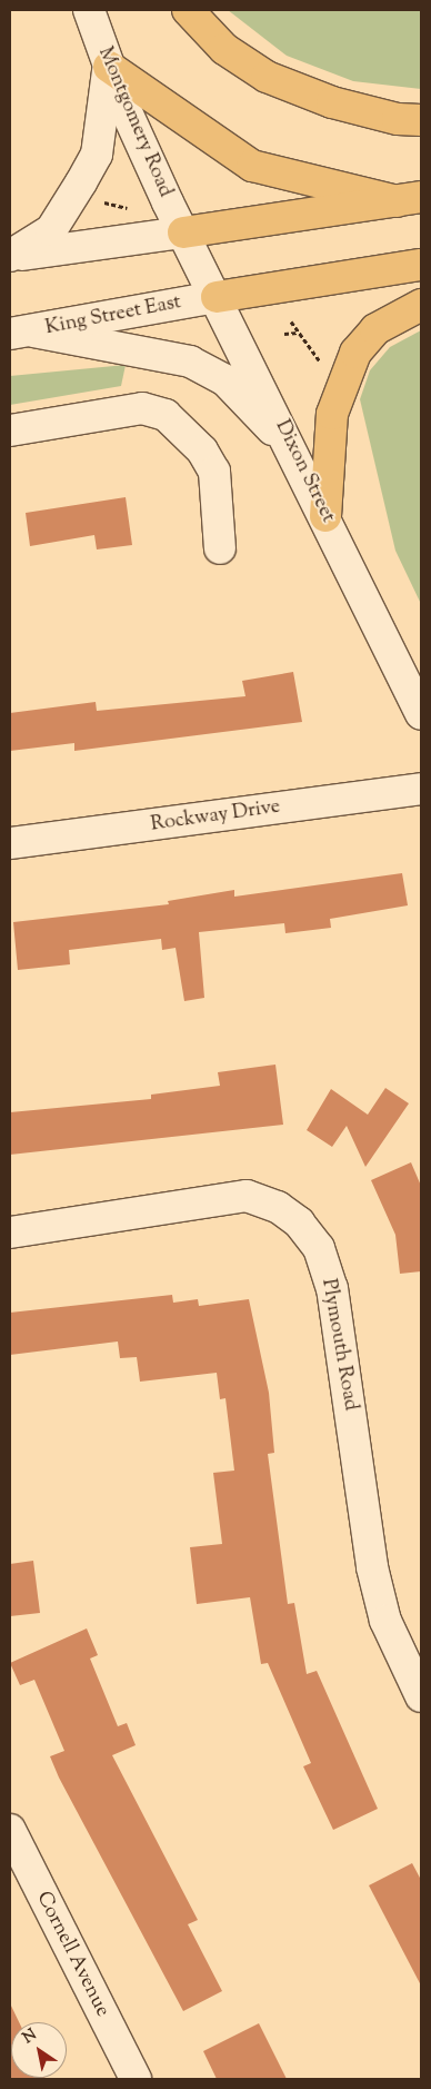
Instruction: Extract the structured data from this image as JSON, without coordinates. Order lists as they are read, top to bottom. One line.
{"streets":{"street":["Montgomery Road","King Street East","Dixon Street","Rockway Drive","Plymouth Road","Cornell Avenue"]},"crossings":[["Montgomery Road","Dixon Street"],["King Street East","Dixon Street"]],"north":"top left"}
